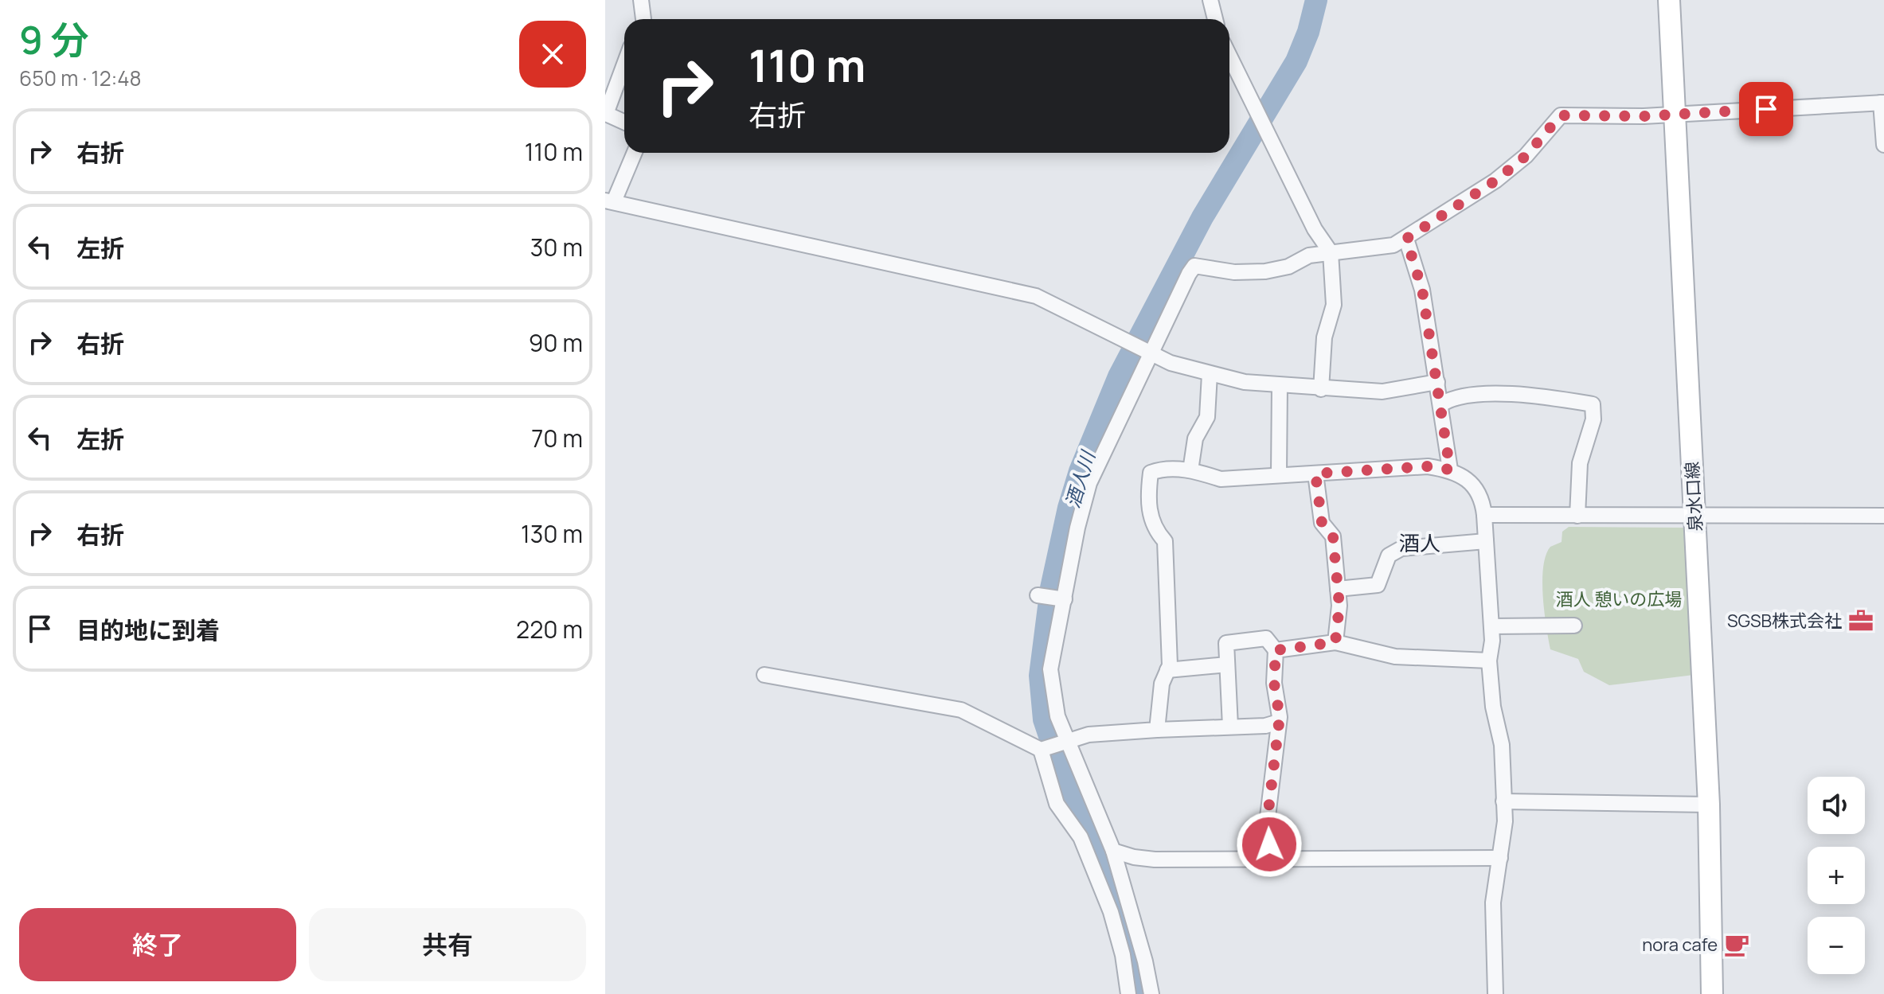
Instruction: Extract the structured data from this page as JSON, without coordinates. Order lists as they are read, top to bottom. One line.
{"streets":{"main road":["泉水口線"]},"districts":["酒人"],"water":["酒人川"],"parks":["酒人 憩いの広場"],"places":{"office":["SGSB株式会社"],"cafe":["nora cafe"]},"page":{"heading":["9 分","650 m · 12:48"],"turn":["110 m","右折"],"list":[{"name":"右折","value":"110 m"},{"name":"左折","value":"30 m"},{"name":"右折","value":"90 m"},{"name":"左折","value":"70 m"},{"name":"右折","value":"130 m"},{"name":"目的地に到着","value":"220 m"}],"map_buttons":["+","−"],"buttons":["終了","共有"]}}
